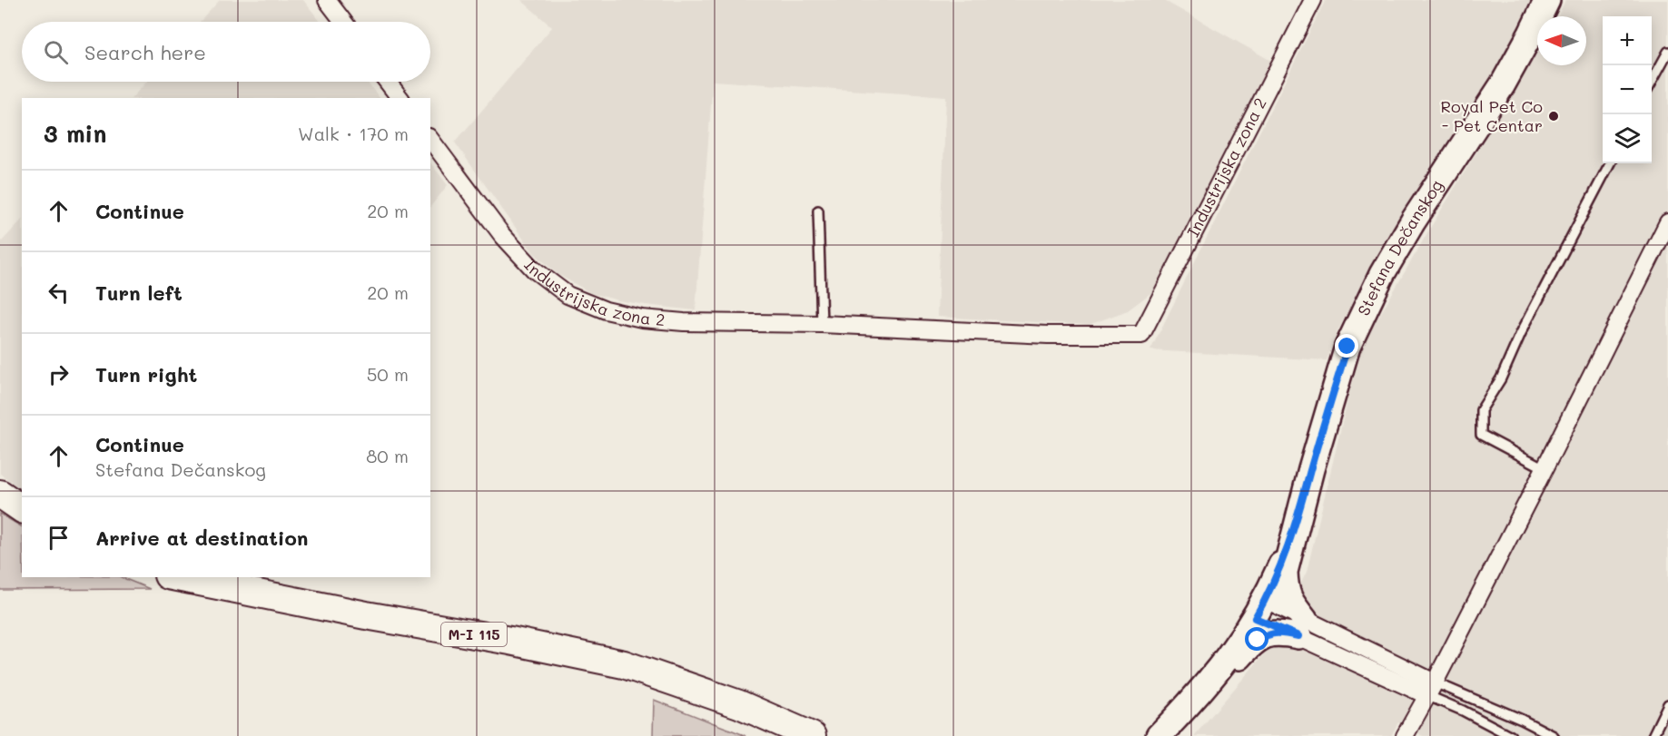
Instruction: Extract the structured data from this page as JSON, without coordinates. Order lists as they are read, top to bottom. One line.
{"streets":{"main road":["Stefana Dečanskog","M-I 115"],"street":["Industrijska zona 2"]},"places":["Royal Pet Co - Pet Centar"],"north":"left","page":{"map_buttons":["+","−"],"search":"Search here","heading":["3 min","Walk · 170 m"],"list":[["Continue","20 m"],["Turn left","20 m"],["Turn right","50 m"],["Continue","Stefana Dečanskog","80 m"],"Arrive at destination"]}}
